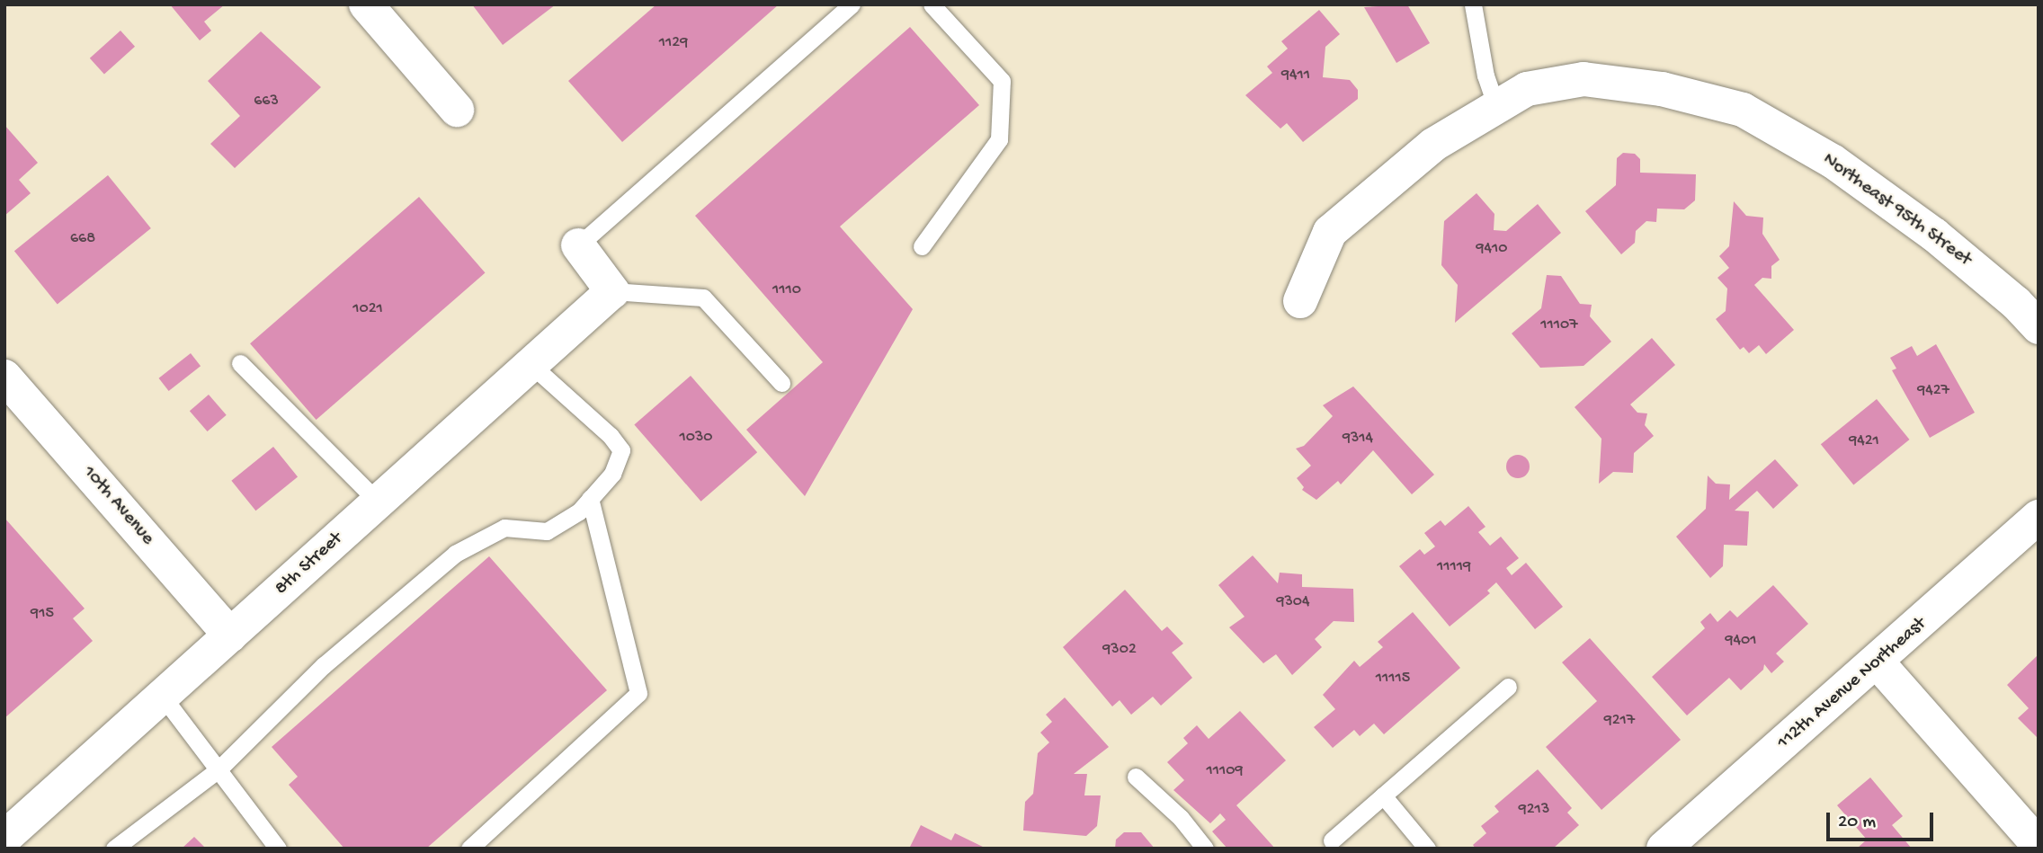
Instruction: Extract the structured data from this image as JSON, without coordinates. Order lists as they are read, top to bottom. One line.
{"streets":{"street":["Northeast 95th Street","10th Avenue","8th Street","112th Avenue Northeast"]},"crossings":[["10th Avenue","8th Street"]],"house_numbers":["1129","9411","663","668","9410","1110","1021","11107","9427","1030","9314","9421","11119","9304","915","9401","9302","11115","9217","11109","9213"],"scale_bar":"20 m"}
